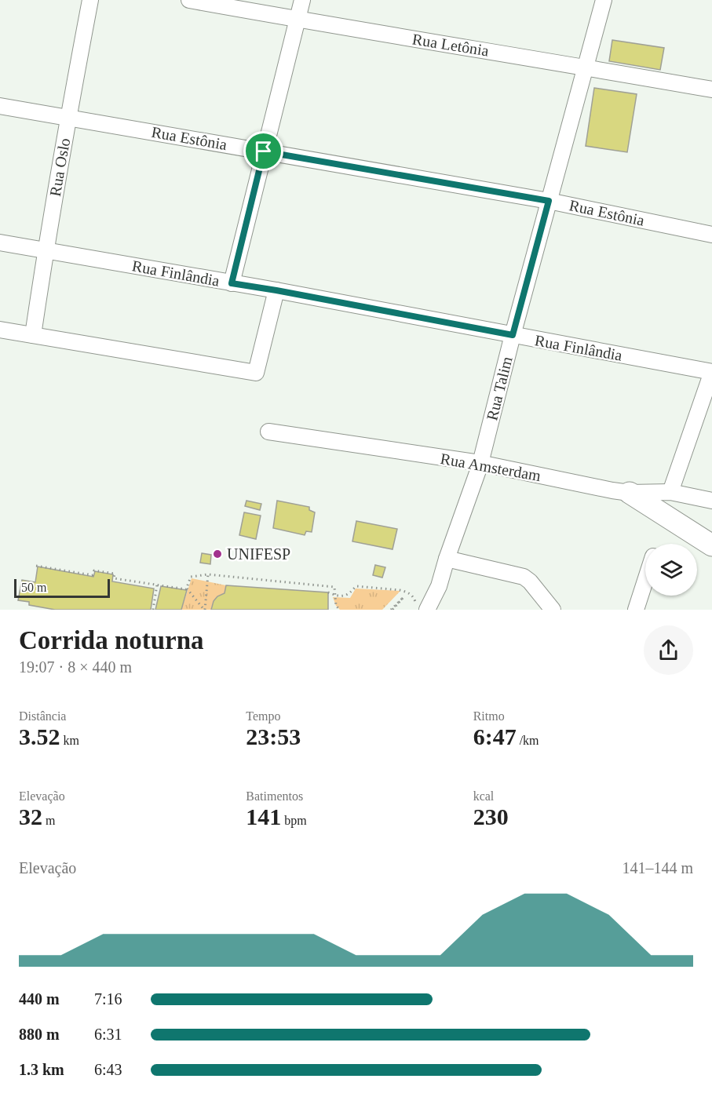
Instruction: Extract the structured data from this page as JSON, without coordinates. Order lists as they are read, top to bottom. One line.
{"streets":{"street":["Rua Letônia","Rua Estônia","Rua Oslo","Rua Finlândia","Rua Talim","Rua Amsterdam"]},"crossings":[["Rua Letônia","Rua Talim"],["Rua Estônia","Rua Oslo"],["Rua Estônia","Rua Talim"],["Rua Oslo","Rua Finlândia"],["Rua Finlândia","Rua Talim"],["Rua Talim","Rua Amsterdam"]],"places":["UNIFESP"],"scale_bar":"50 m","page":{"scale":"50 m","heading":["Corrida noturna","19:07 · 8 × 440 m"],"stats":[["Distância","3.52 km"],["Tempo","23:53"],["Ritmo","6:47 /km"],["Elevação","32 m"],["Batimentos","141 bpm"],["kcal","230"]],"chart":["Elevação","141–144 m"],"list":[{"name":"440 m","note":"7:16"},{"name":"880 m","note":"6:31"},{"name":"1.3 km","note":"6:43"}]}}
